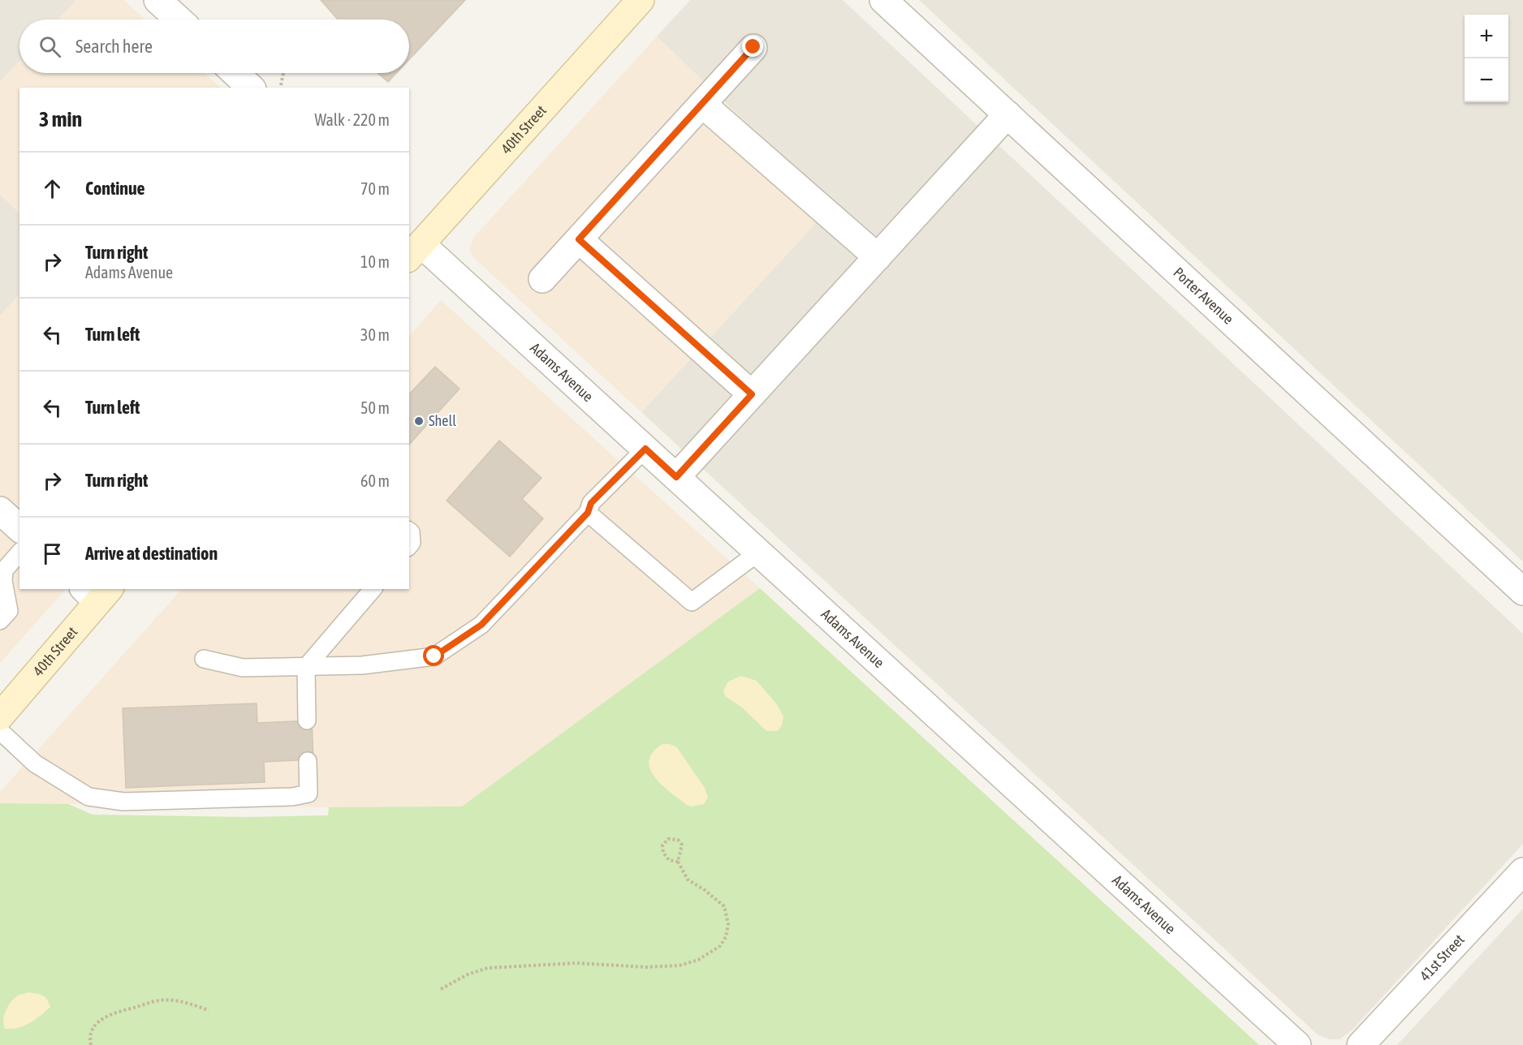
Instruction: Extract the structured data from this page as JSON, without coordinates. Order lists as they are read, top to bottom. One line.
{"streets":{"main road":["40th Street"],"street":["Porter Avenue","Adams Avenue","41st Street"]},"crossings":[["40th Street","Adams Avenue"]],"places":["Shell"],"page":{"map_buttons":["+","−"],"search":"Search here","heading":["3 min","Walk · 220 m"],"list":[["Continue","70 m"],["Turn right","Adams Avenue","10 m"],["Turn left","30 m"],["Turn left","50 m"],["Turn right","60 m"],"Arrive at destination"]}}
